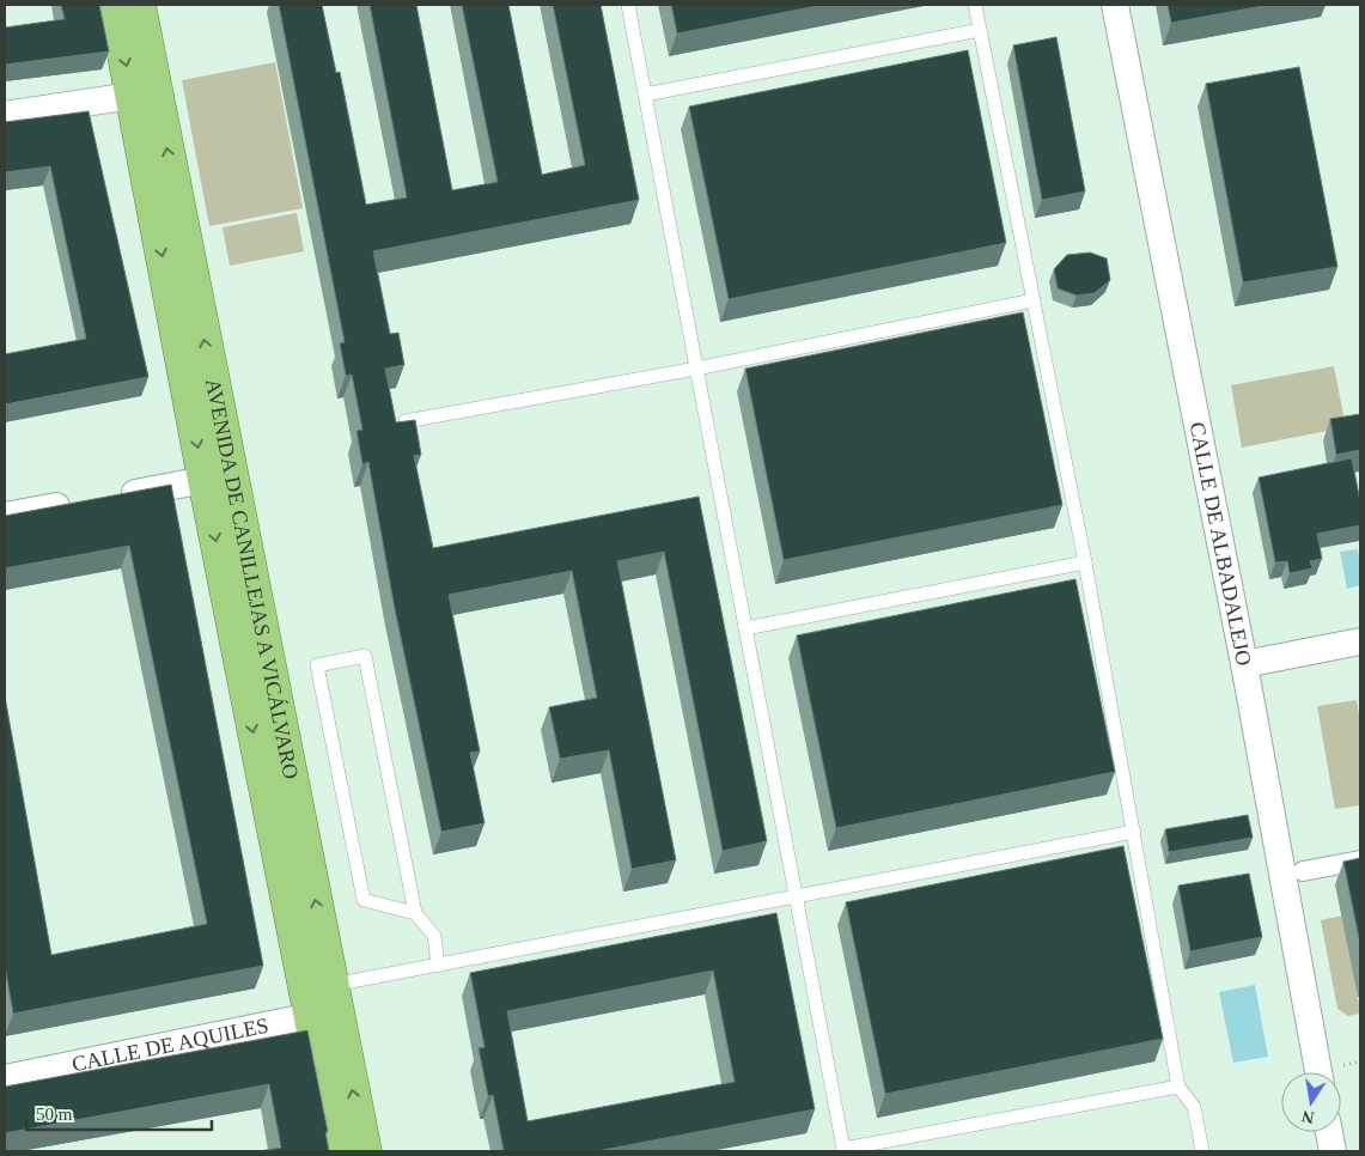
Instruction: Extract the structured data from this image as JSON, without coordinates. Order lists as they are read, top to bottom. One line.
{"streets":{"main road":["AVENIDA DE CANILLEJAS A VICÁLVARO"],"street":["CALLE DE ALBADALEJO","CALLE DE AQUILES"]},"crossings":[["AVENIDA DE CANILLEJAS A VICÁLVARO","CALLE DE AQUILES"]],"scale_bar":"50 m","north":"bottom"}
